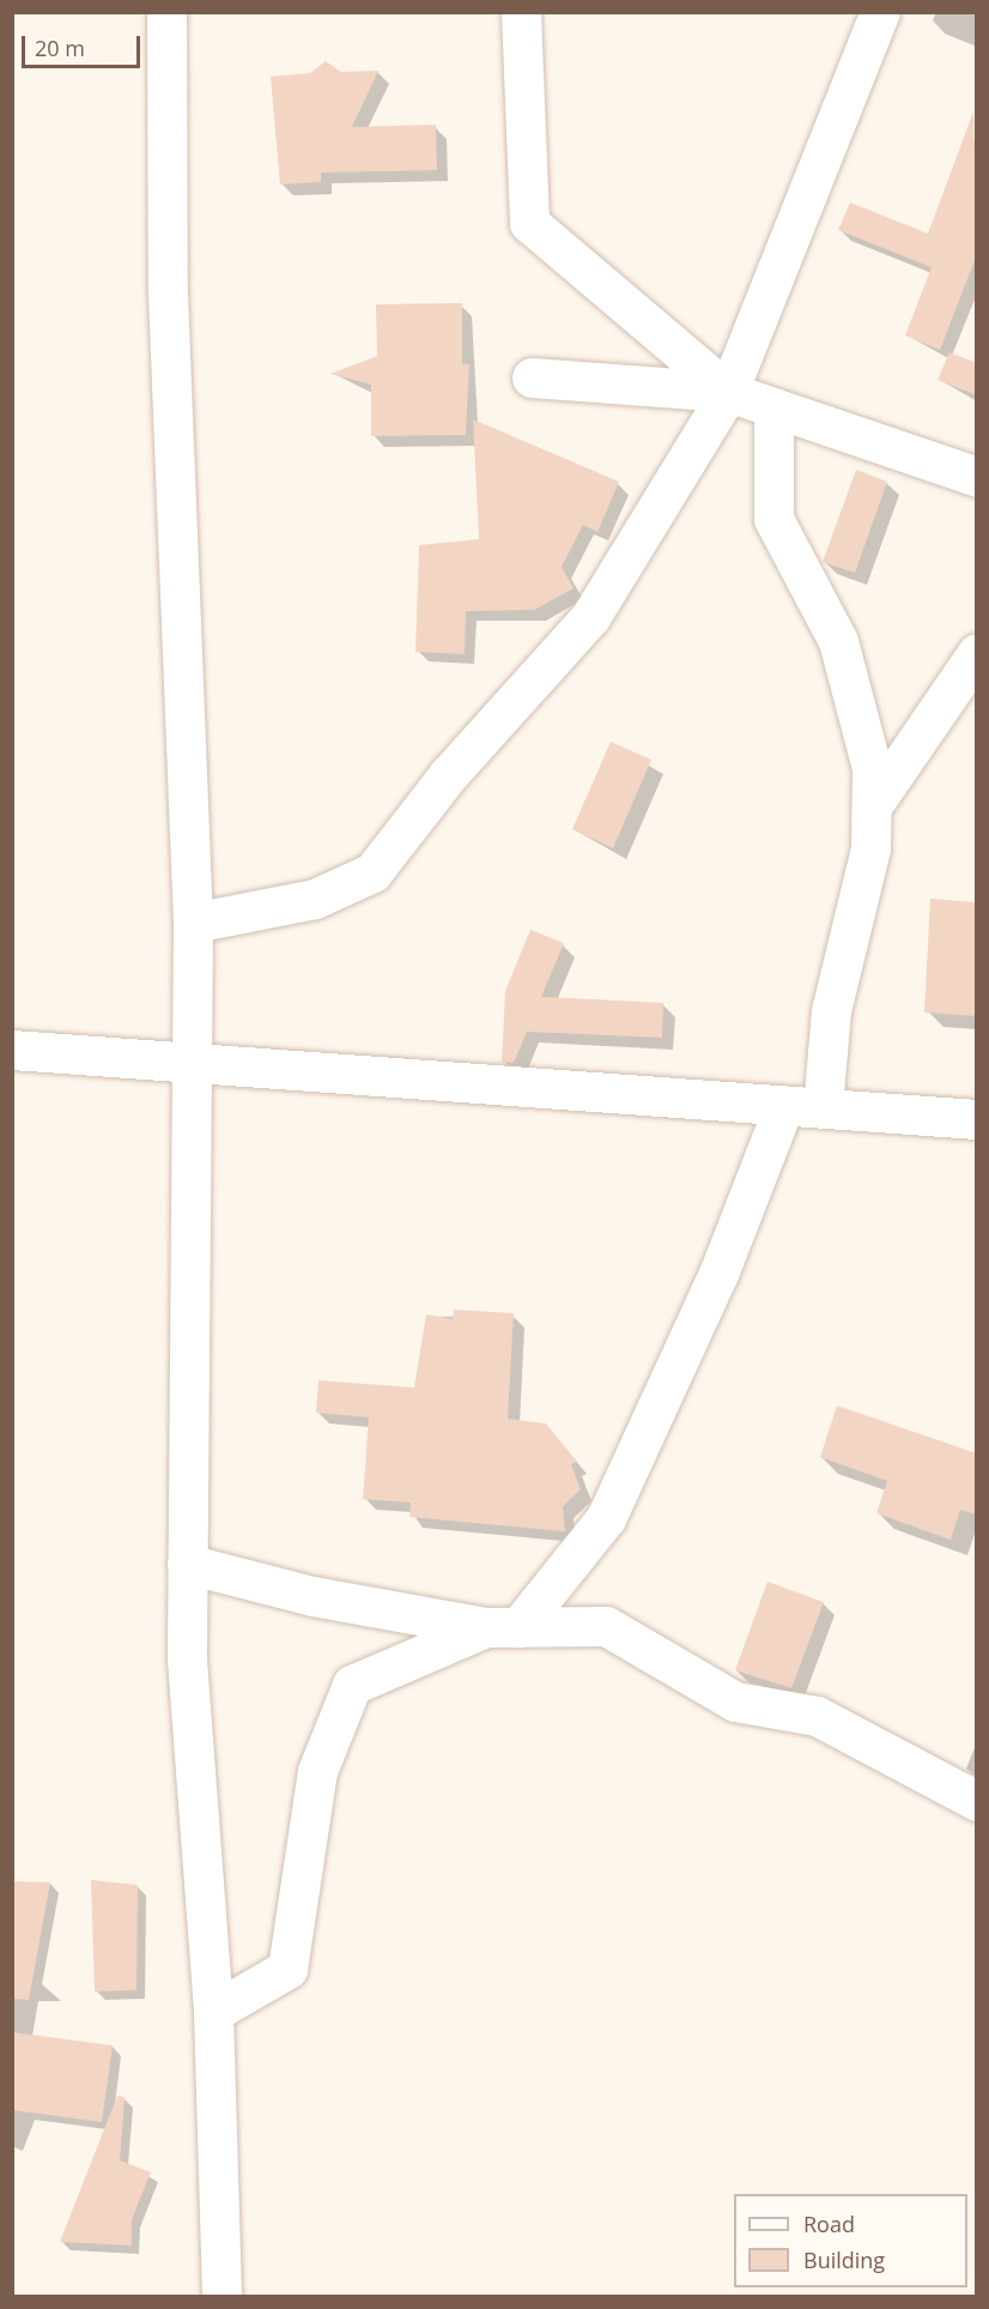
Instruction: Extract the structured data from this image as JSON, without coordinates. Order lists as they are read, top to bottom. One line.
{"legend":["Road","Building"],"scale_bar":"20 m"}
